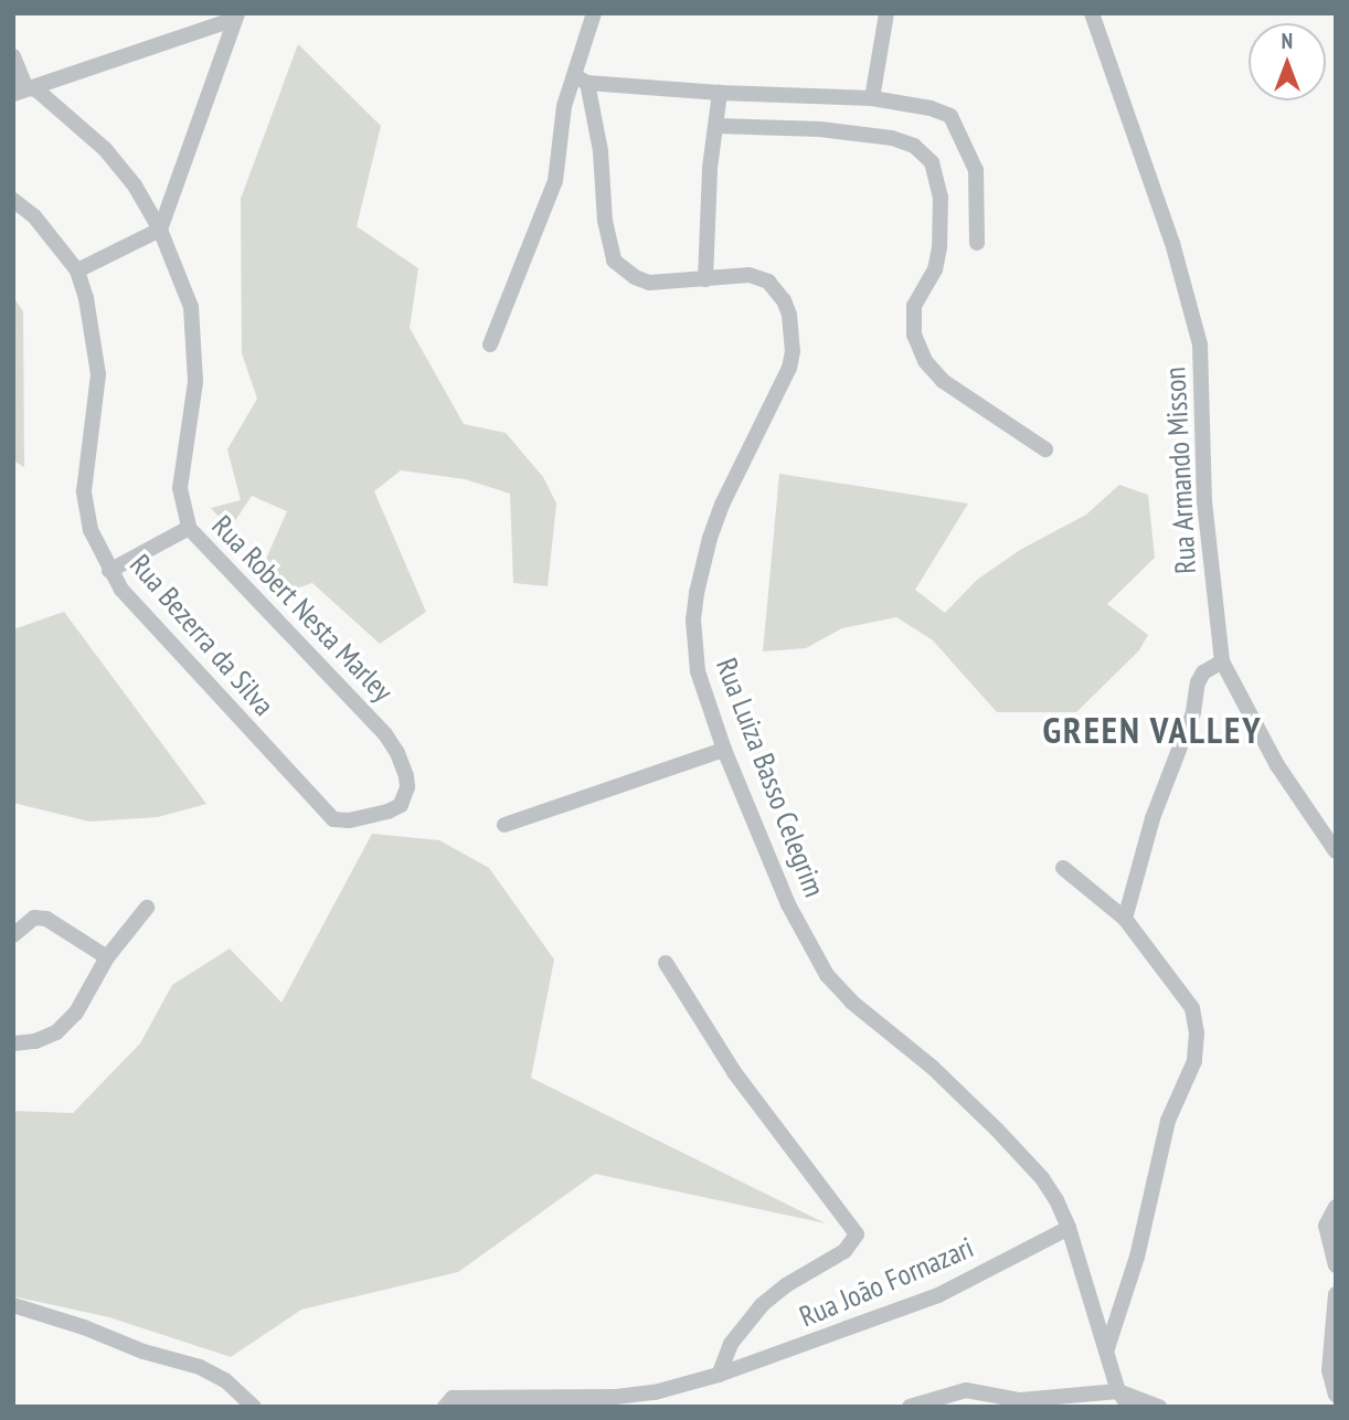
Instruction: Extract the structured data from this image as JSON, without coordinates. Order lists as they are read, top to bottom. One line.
{"streets":{"street":["Rua Armando Misson","Rua Robert Nesta Marley","Rua Bezerra da Silva","Rua Luiza Basso Celegrim","Rua João Fornazari"]},"crossings":[["Rua Robert Nesta Marley","Rua Bezerra da Silva"],["Rua Luiza Basso Celegrim","Rua João Fornazari"]],"districts":["GREEN VALLEY"],"north":"top"}
